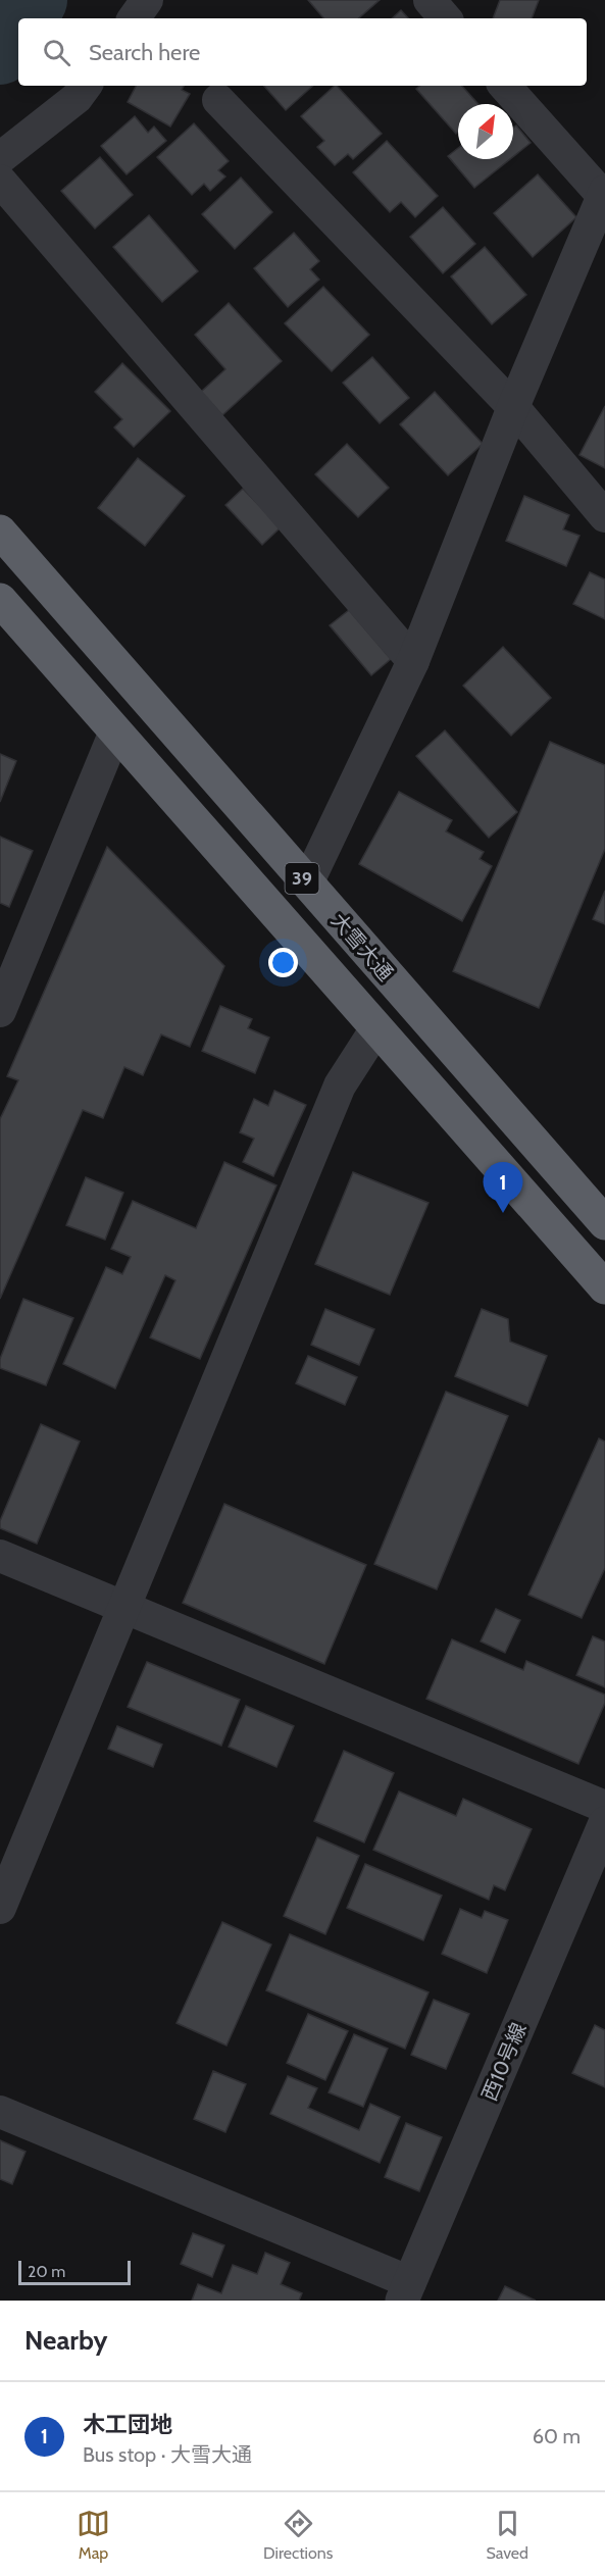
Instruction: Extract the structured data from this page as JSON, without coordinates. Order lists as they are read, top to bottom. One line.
{"streets":{"highway":["39","大雪大通"],"street":["西10号線"]},"scale_bar":"20 m","north":"top right","page":{"search":"Search here","pins":"1","scale":"20 m","heading":"Nearby","list":[{"mark":"1","name":"木工団地","note":"Bus stop · 大雪大通","value":"60 m"}],"nav":["Map","Directions","Saved"]}}
